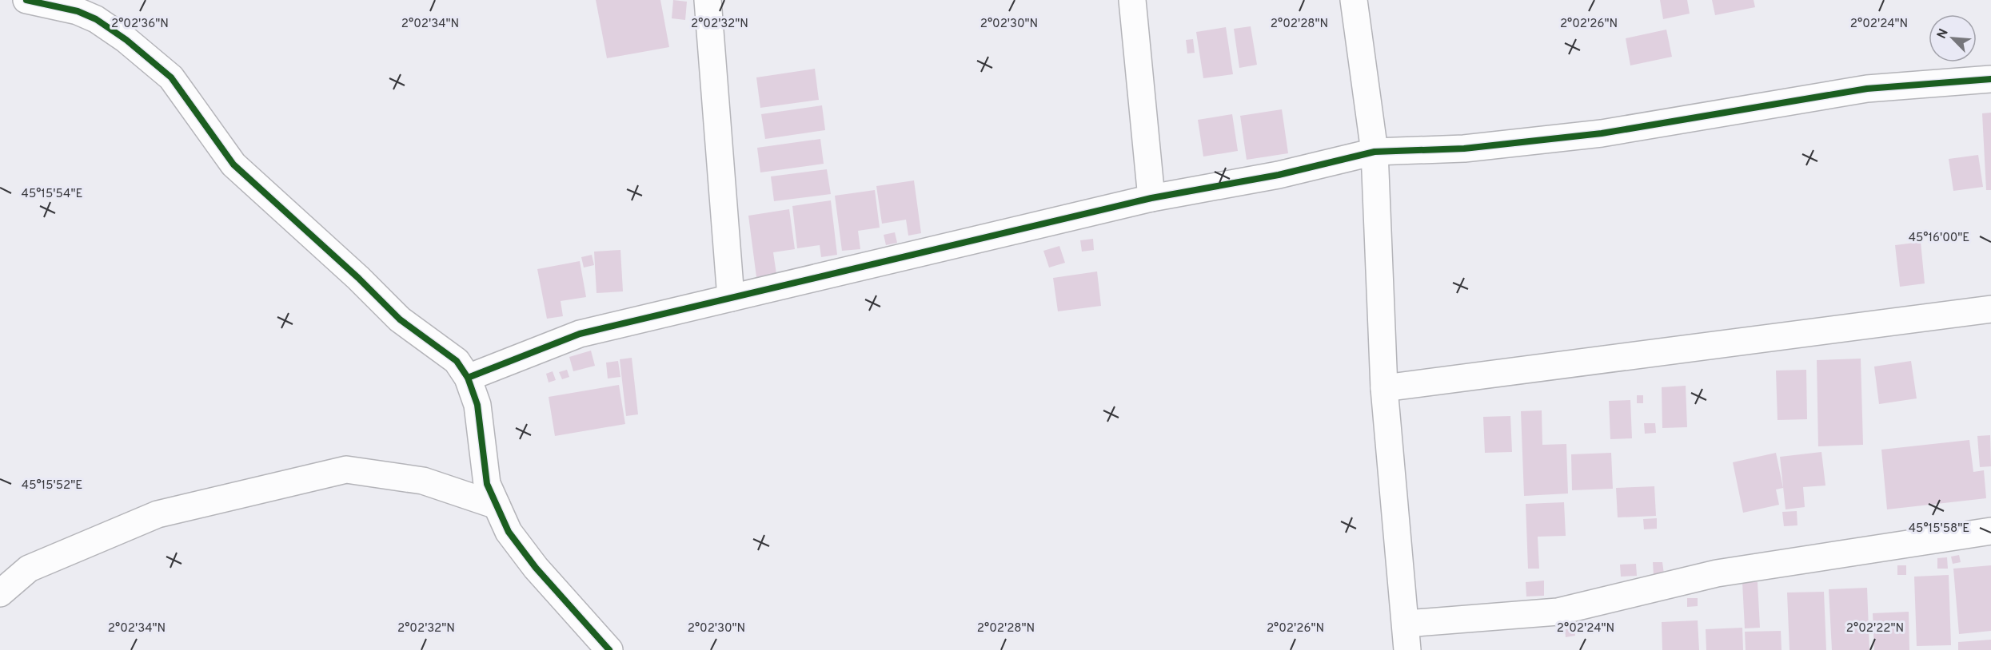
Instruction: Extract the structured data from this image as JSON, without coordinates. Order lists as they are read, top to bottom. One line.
{"north":"top left","coordinates":["2°02'36\"N","2°02'34\"N","2°02'32\"N","2°02'30\"N","2°02'28\"N","2°02'26\"N","2°02'24\"N","45°15'54\"E","45°16'00\"E","45°15'52\"E","45°15'58\"E","2°02'22\"N"]}
